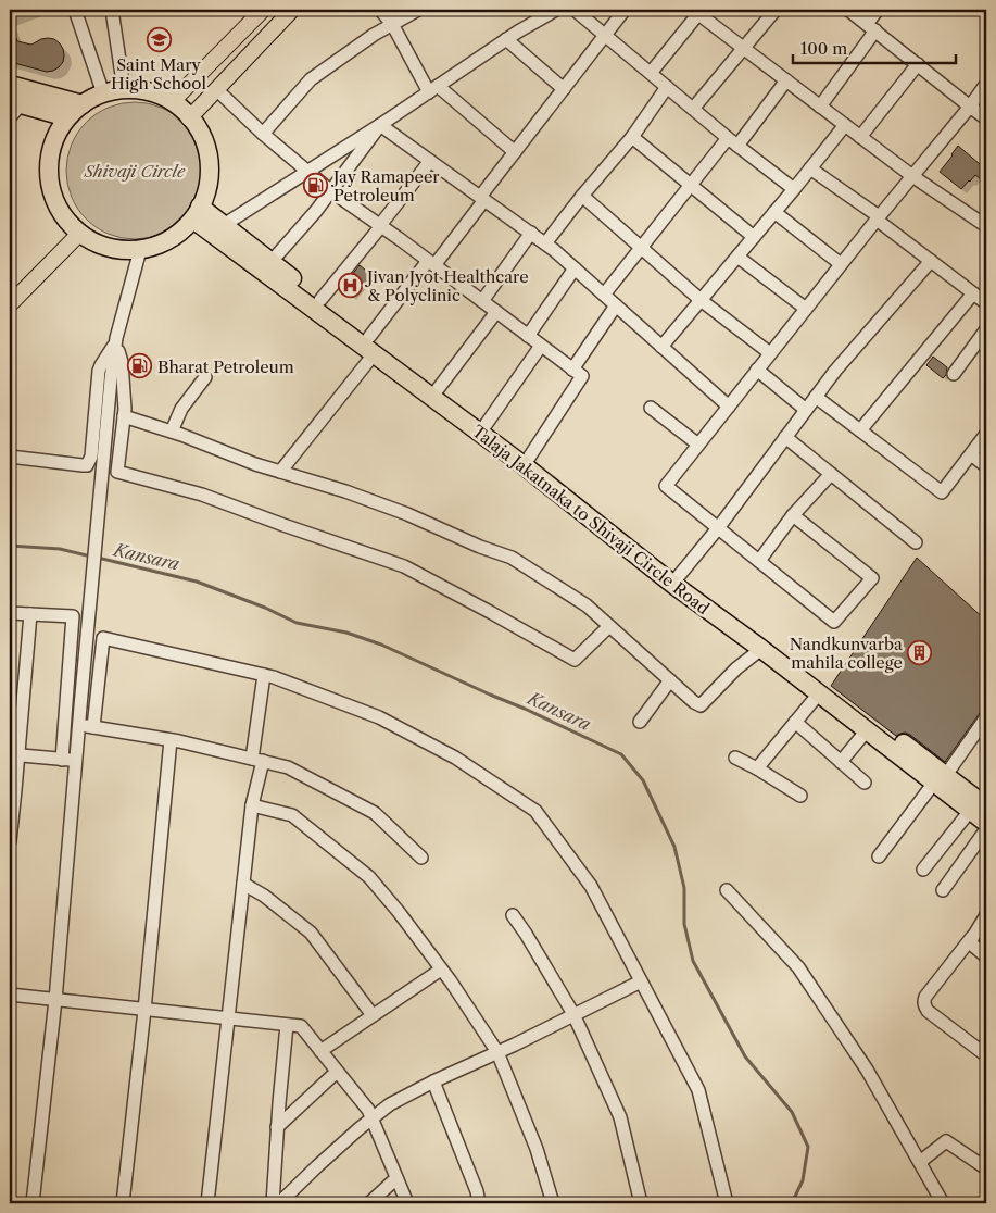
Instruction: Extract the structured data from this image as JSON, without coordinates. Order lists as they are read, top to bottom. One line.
{"streets":{"highway":["Talaja Jakatnaka to Shivaji Circle Road"]},"water":["Kansara"],"parks":["Shivaji Circle"],"places":{"school or university":["Saint Mary High School"],"fuel station":["Jay Ramapeer Petroleum","Bharat Petroleum"],"hospital":["Jivan Jyot Healthcare & Polyclinic"],"building":["Nandkunvarba mahila college"]},"scale_bar":"100 m"}
